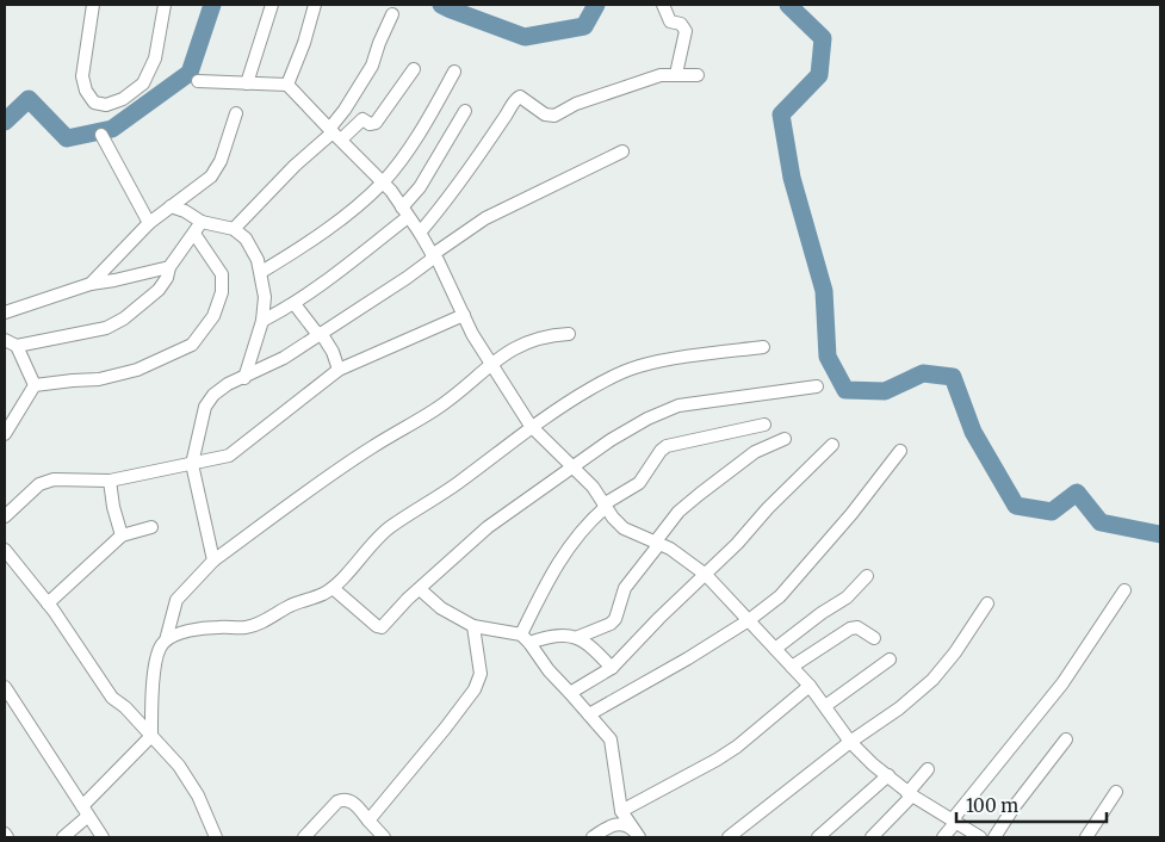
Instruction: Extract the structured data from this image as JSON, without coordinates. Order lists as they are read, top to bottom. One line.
{"scale_bar":"100 m"}
